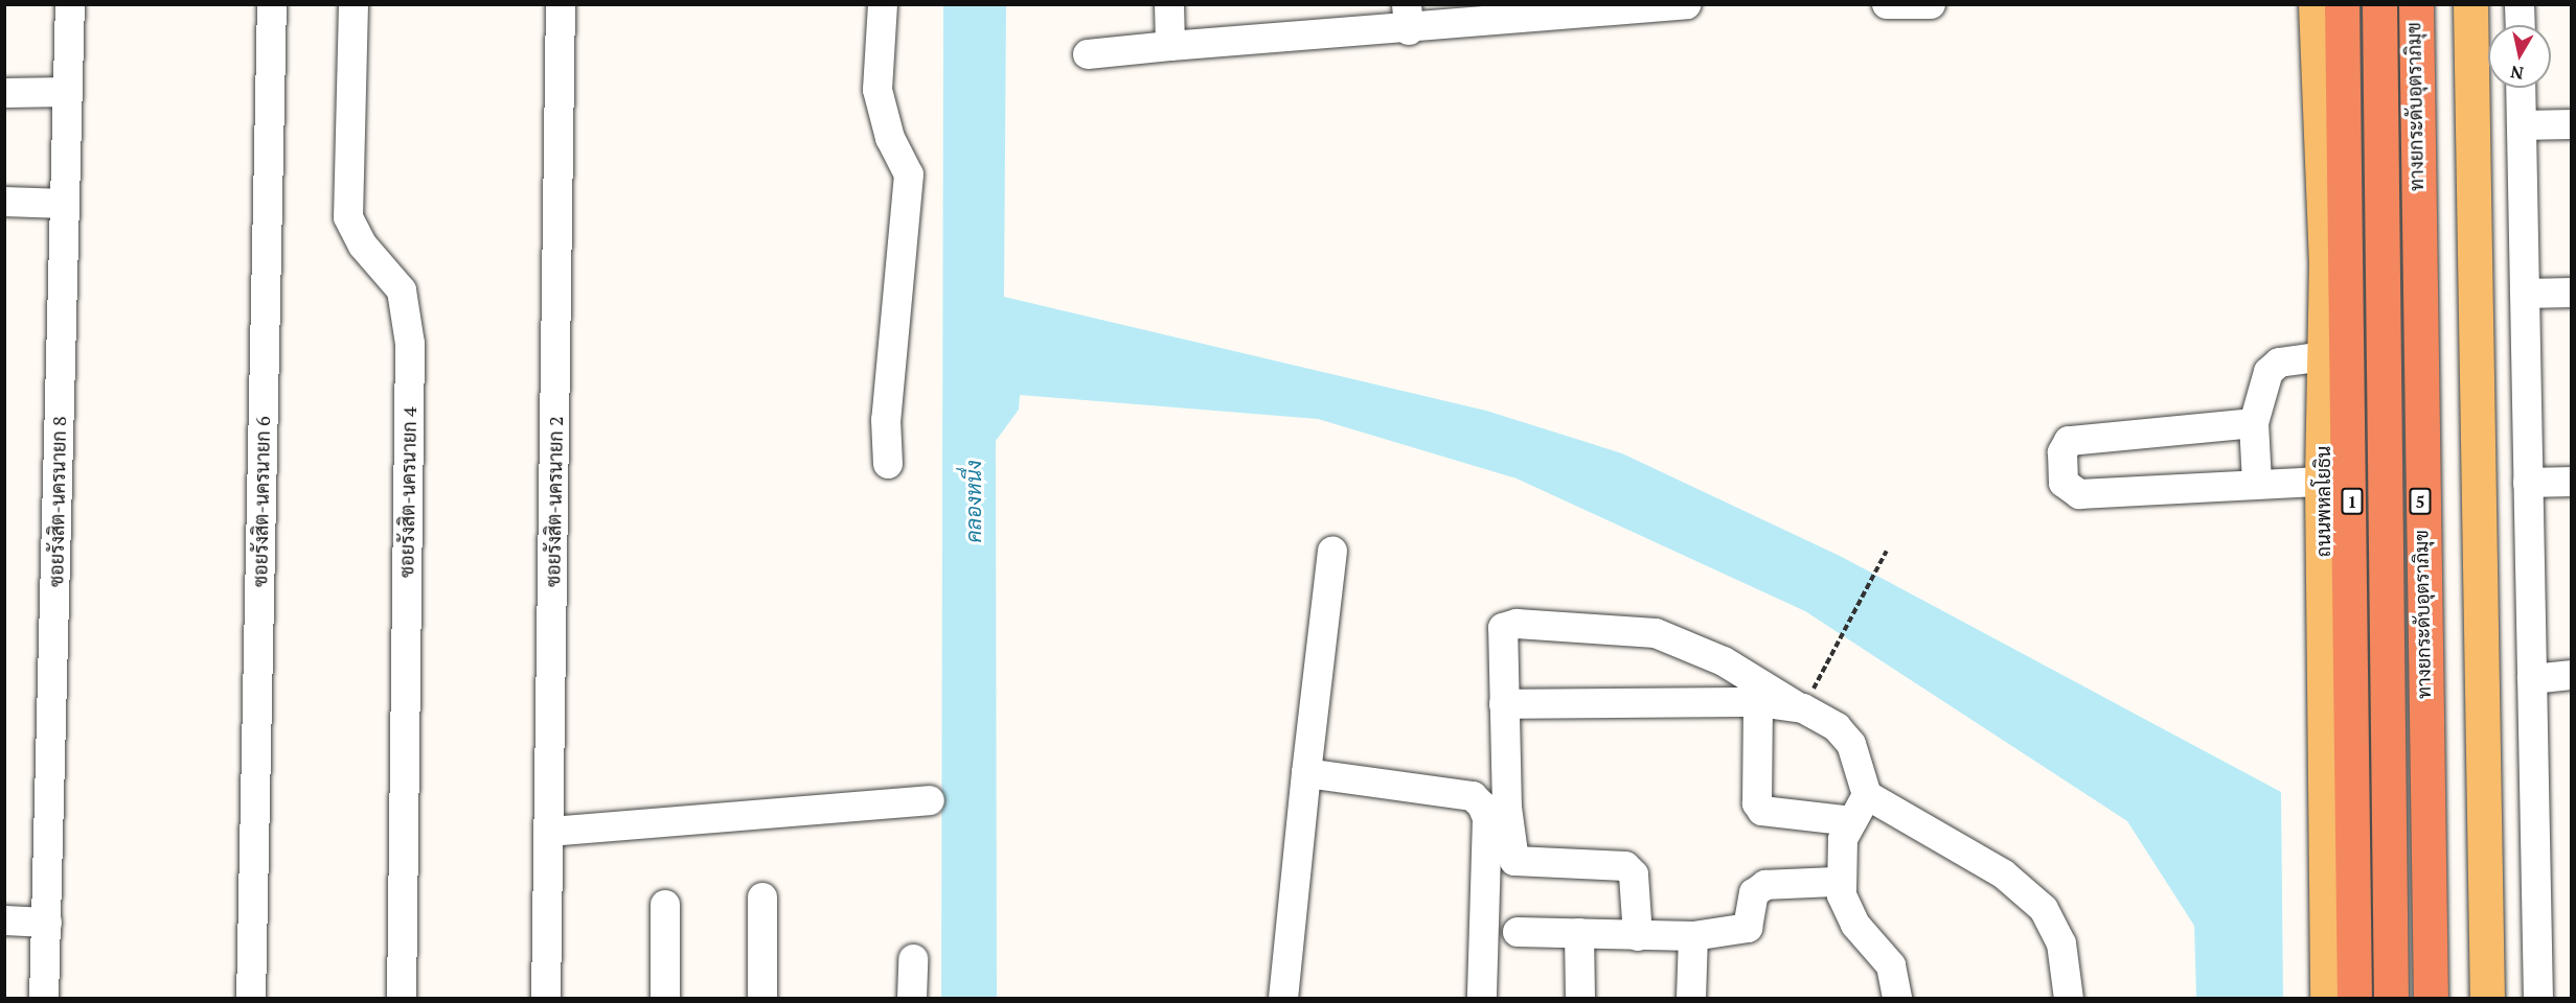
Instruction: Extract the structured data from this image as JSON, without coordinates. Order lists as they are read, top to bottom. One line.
{"streets":{"highway":["ทางยกระดับอุตราภิมุข","ถนนพหลโยธิน","1","5"],"street":["ซอยรังสิต-นครนายก 4","ซอยรังสิต-นครนายก 8","ซอยรังสิต-นครนายก 6","ซอยรังสิต-นครนายก 2"]},"water":["คลองหนึ่ง"],"north":"bottom"}
